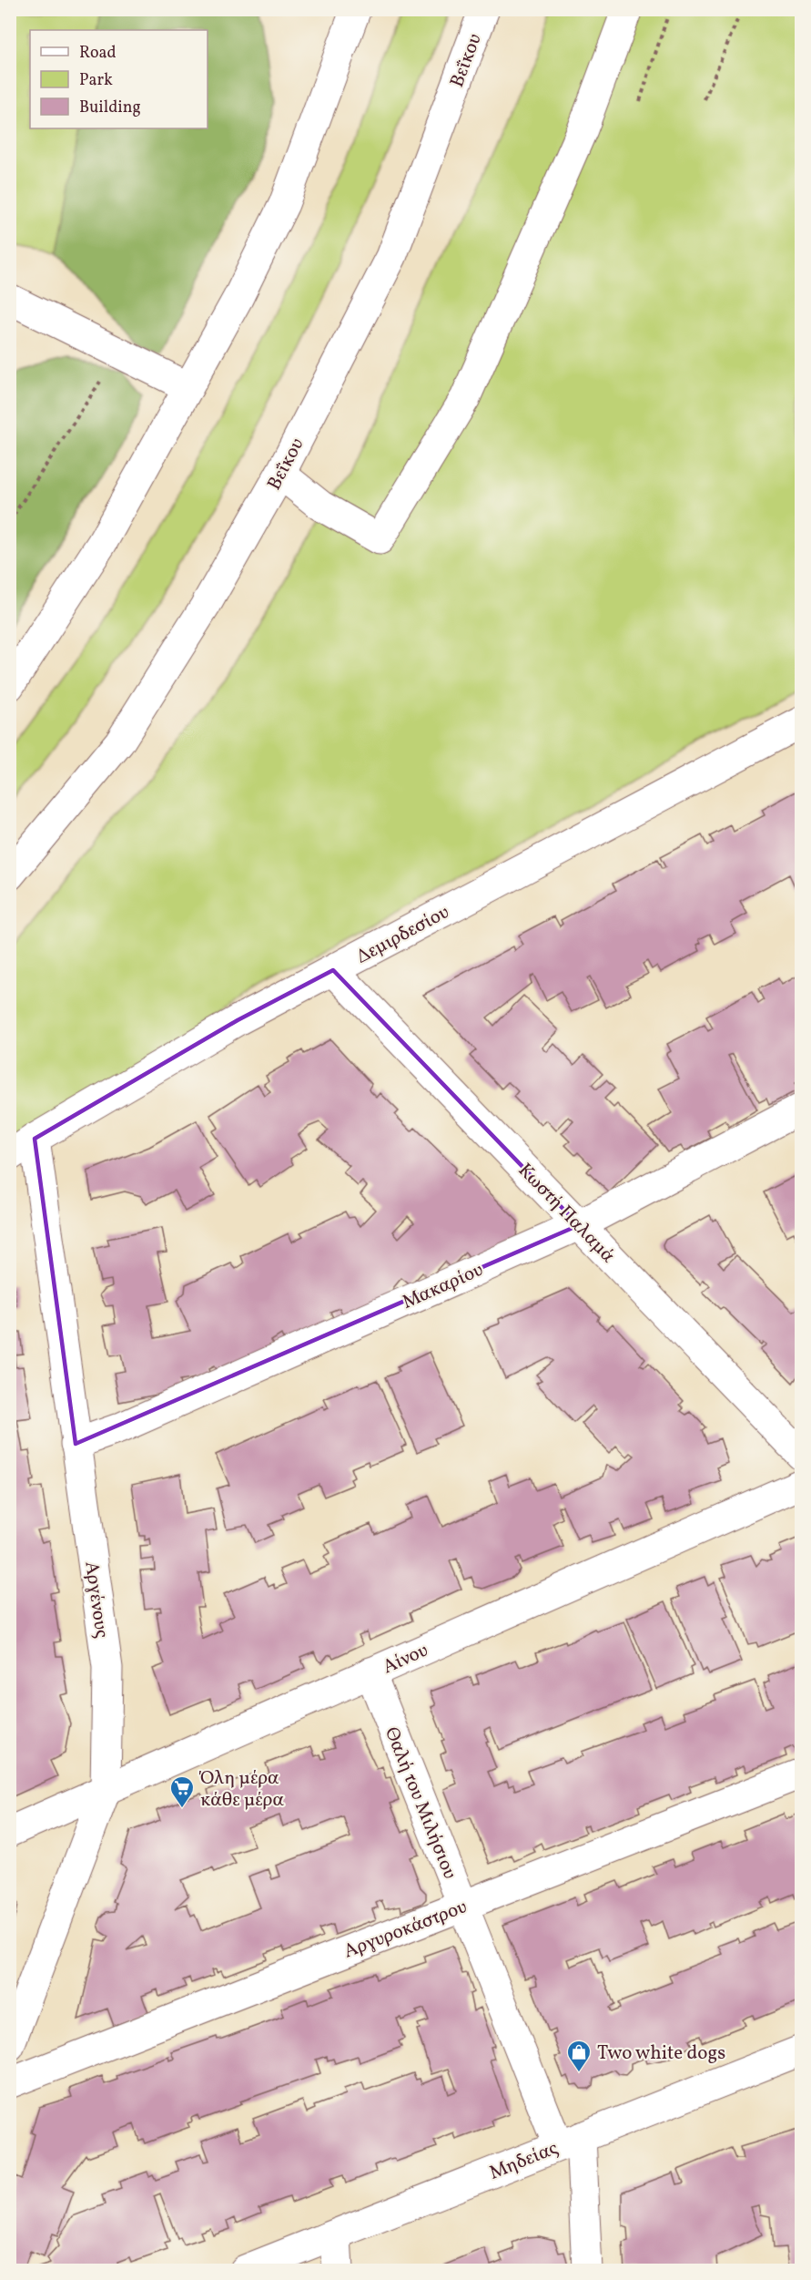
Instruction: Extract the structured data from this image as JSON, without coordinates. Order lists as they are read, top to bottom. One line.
{"streets":{"street":["Βεΐκου","Δεμιρδεσίου","Κωστή Παλαμά","Μακαρίου","Αργένους","Αίνου","Θαλή του Μιλήσιου","Αργυροκάστρου","Μηδείας"]},"crossings":[["Δεμιρδεσίου","Κωστή Παλαμά"],["Δεμιρδεσίου","Αργένους"],["Κωστή Παλαμά","Μακαρίου"],["Μακαρίου","Αργένους"],["Αργένους","Αίνου"],["Αίνου","Θαλή του Μιλήσιου"],["Θαλή του Μιλήσιου","Αργυροκάστρου"],["Θαλή του Μιλήσιου","Μηδείας"]],"places":{"supermarket":["Όλη μέρα κάθε μέρα"],"shop":["Two white dogs"]},"legend":["Road","Park","Building"]}
